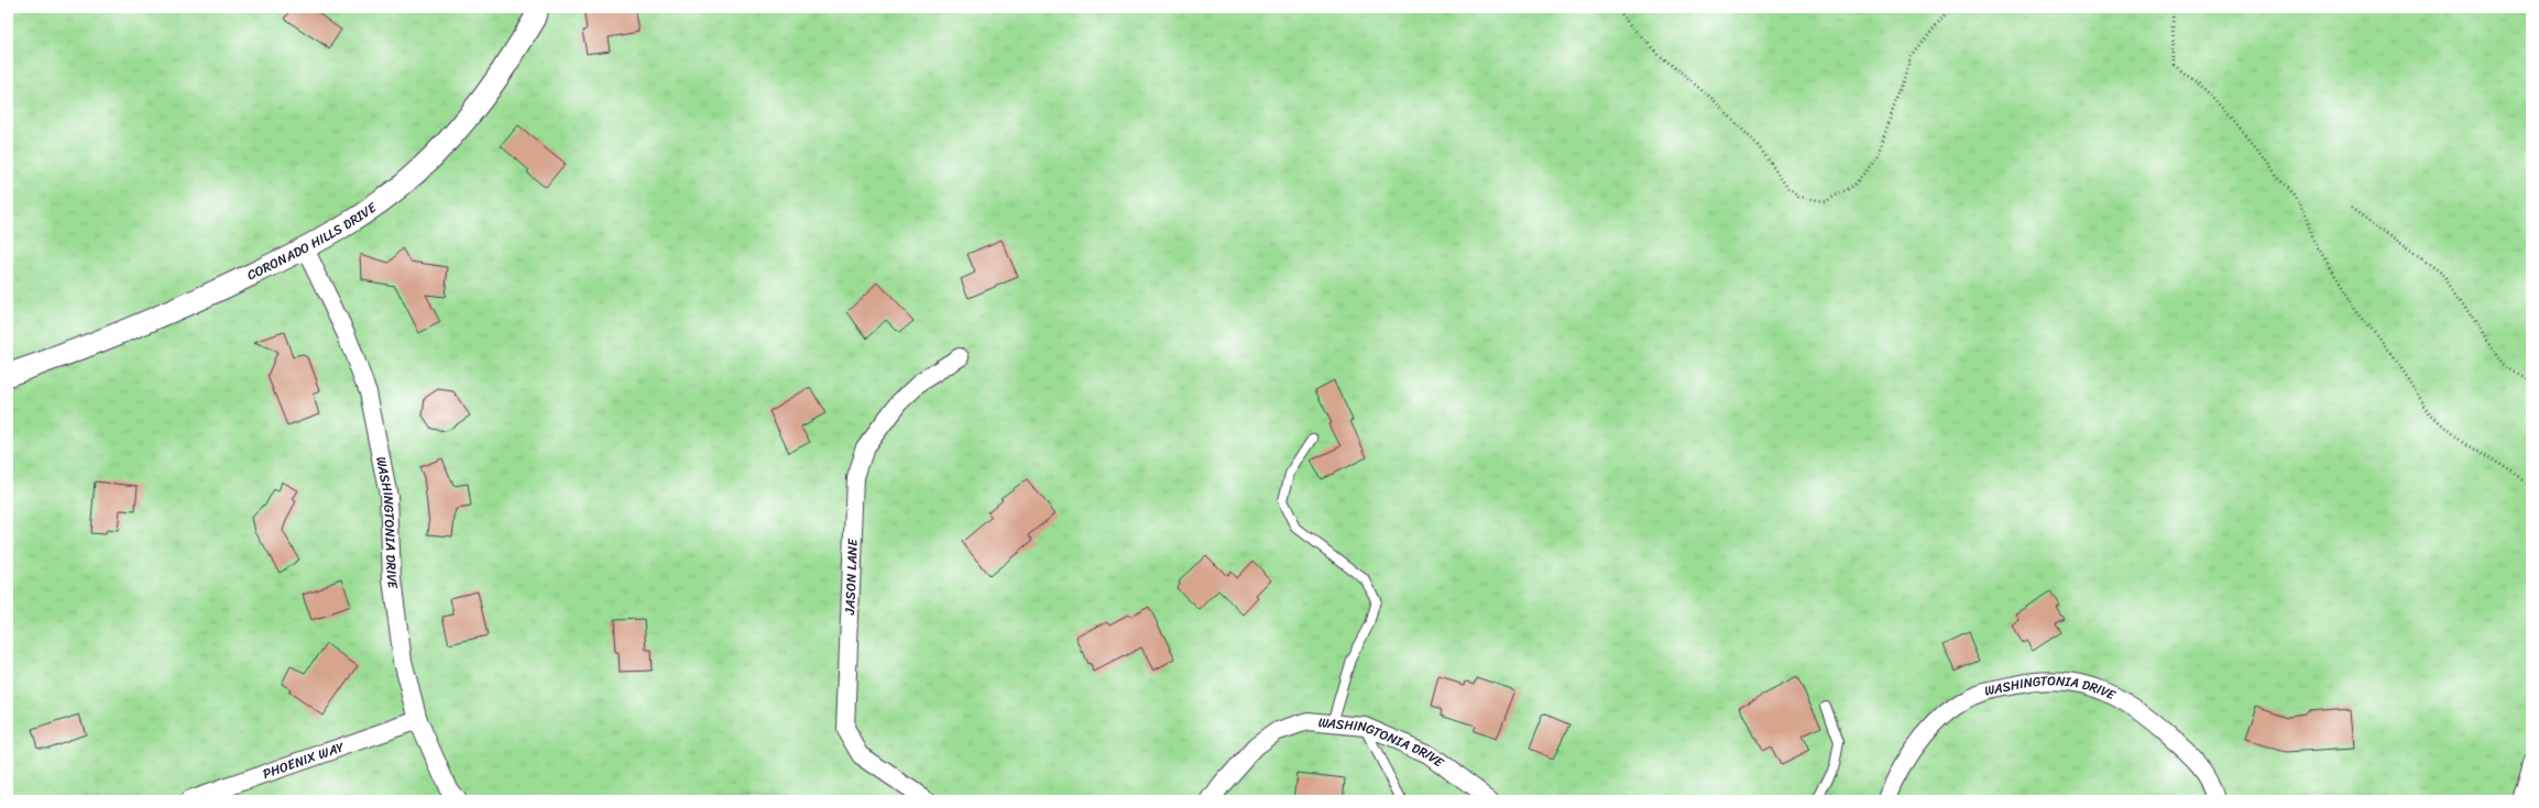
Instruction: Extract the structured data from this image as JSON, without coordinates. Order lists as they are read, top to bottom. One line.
{"streets":{"street":["CORONADO HILLS DRIVE","WASHINGTONIA DRIVE","JASON LANE","PHOENIX WAY"]},"crossings":[["CORONADO HILLS DRIVE","WASHINGTONIA DRIVE"],["WASHINGTONIA DRIVE","PHOENIX WAY"]]}
